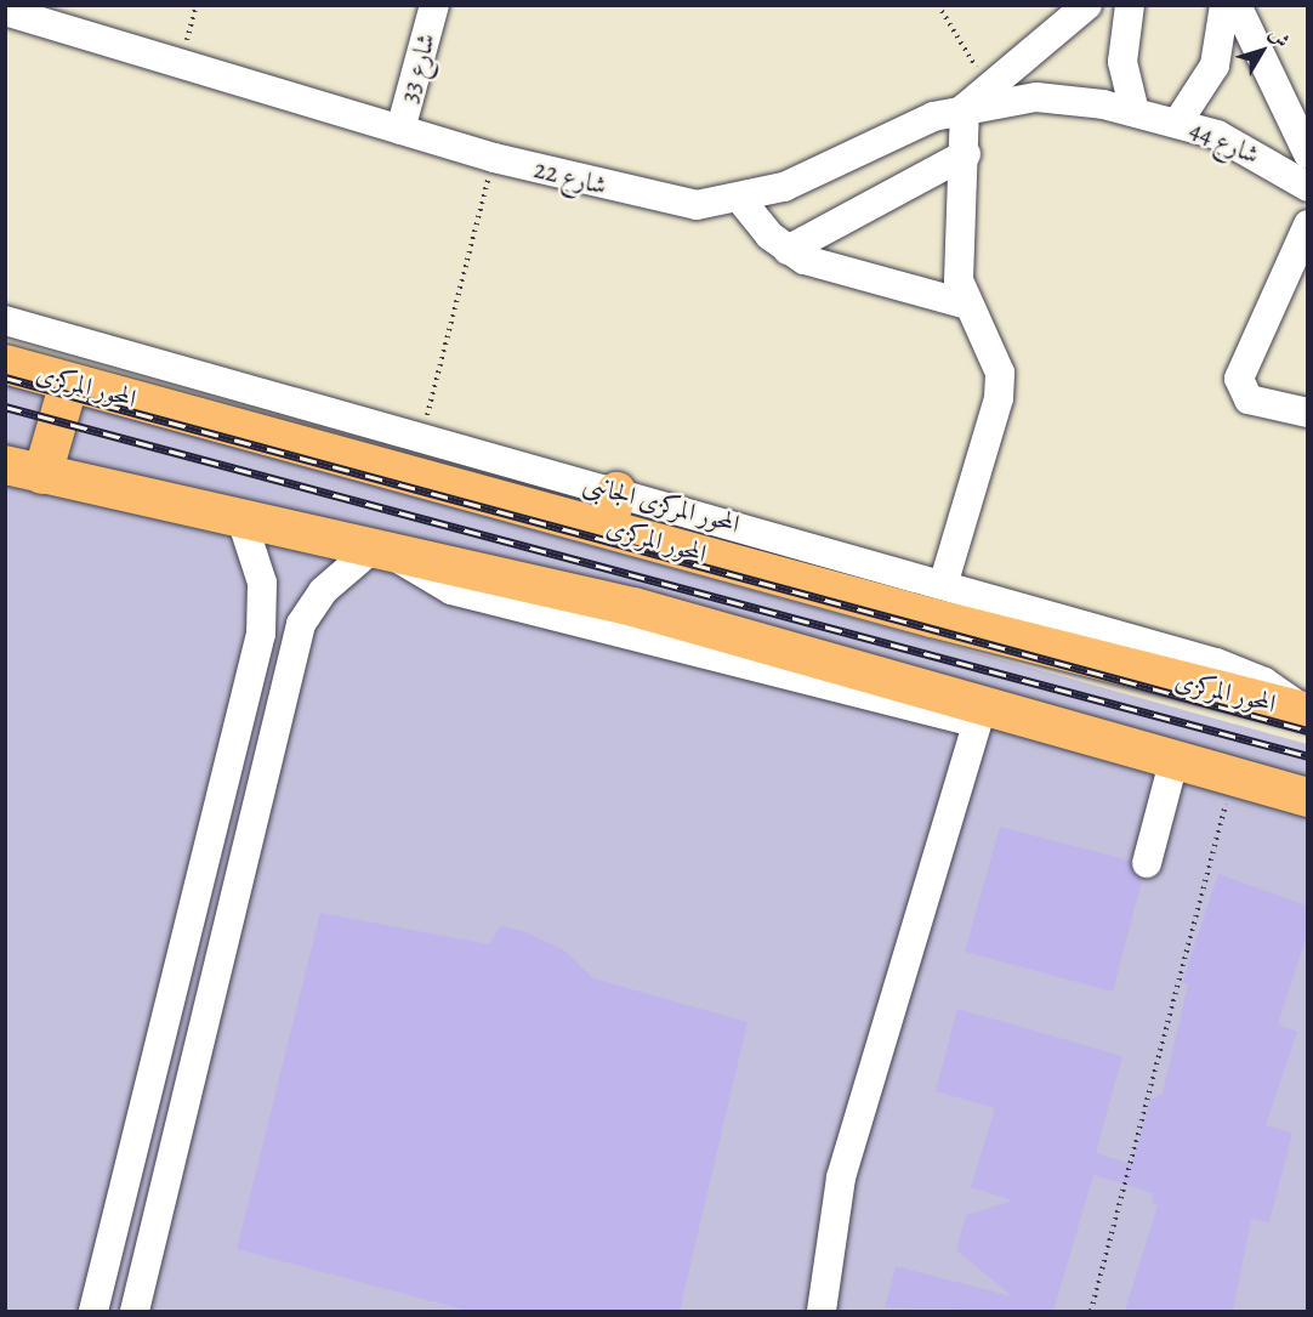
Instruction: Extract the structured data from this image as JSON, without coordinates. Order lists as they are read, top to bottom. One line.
{"streets":{"main road":["المحور المركزى"],"street":["شارع 33","شارع 44","شارع 22","المحور المركزى الجانبى"]},"crossings":[["شارع 33","شارع 22"],["شارع 44","شارع 22"],["المحور المركزى","المحور المركزى الجانبى"]],"north":"top right"}
